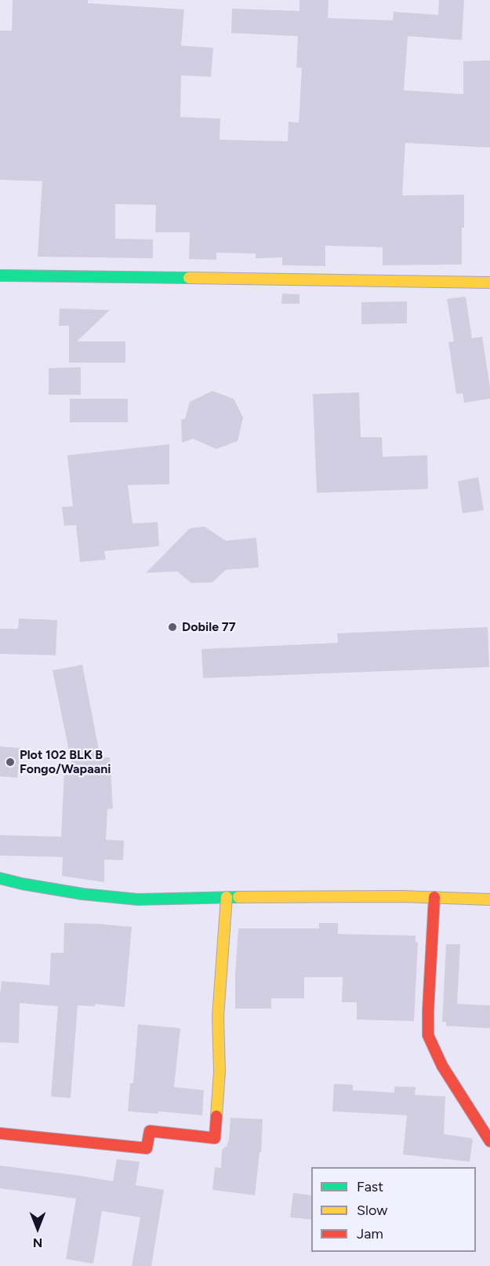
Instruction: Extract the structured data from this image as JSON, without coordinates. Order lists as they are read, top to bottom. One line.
{"places":["Dobile 77","Plot 102 BLK B Fongo/Wapaani"],"legend":["Fast","Slow","Jam"],"north":"bottom"}
